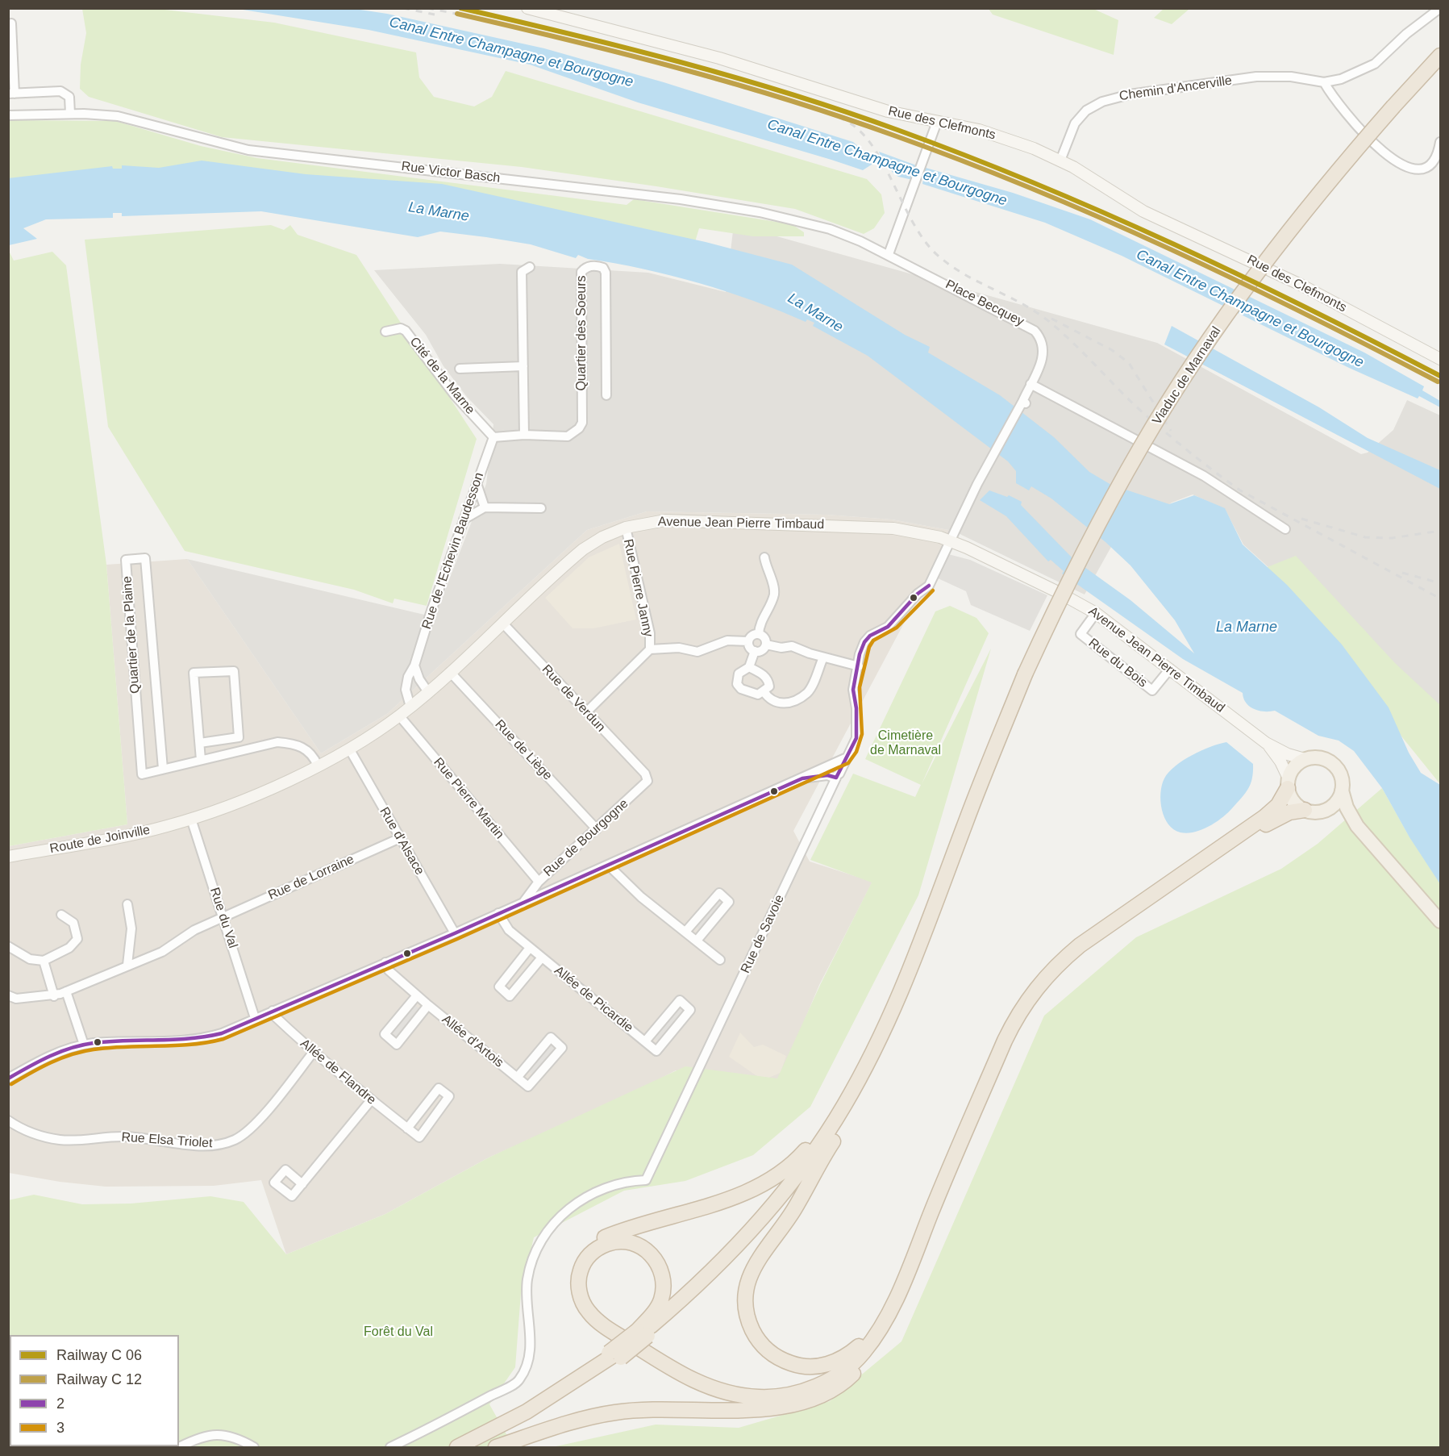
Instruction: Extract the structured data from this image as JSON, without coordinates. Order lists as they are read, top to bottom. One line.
{"streets":{"highway":["Viaduc de Marnaval"],"main road":["Rue des Clefmonts","Avenue Jean Pierre Timbaud","Route de Joinville"],"street":["Chemin d'Ancerville","Rue Victor Basch","Place Becquey","Quartier des Soeurs","Cité de la Marne","Rue de l'Echevin Baudesson","Rue Pierre Janny","Quartier de la Plaine","Rue du Bois","Rue de Verdun","Rue de Liège","Rue Pierre Martin","Rue de Bourgogne","Rue d'Alsace","Rue de Lorraine","Rue du Val","Rue de Savoie","Allée de Picardie","Allée d'Artois","Allée de Flandre","Rue Elsa Triolet"]},"crossings":[["Chemin d'Ancerville","Rue des Clefmonts"],["Rue Victor Basch","Place Becquey"],["Place Becquey","Avenue Jean Pierre Timbaud"],["Place Becquey","Rue de Savoie"],["Quartier des Soeurs","Cité de la Marne"],["Quartier des Soeurs","Rue de l'Echevin Baudesson"],["Cité de la Marne","Rue de l'Echevin Baudesson"],["Avenue Jean Pierre Timbaud","Rue de l'Echevin Baudesson"],["Avenue Jean Pierre Timbaud","Rue Pierre Janny"],["Avenue Jean Pierre Timbaud","Rue du Bois"],["Avenue Jean Pierre Timbaud","Rue de Verdun"],["Avenue Jean Pierre Timbaud","Rue de Liège"],["Avenue Jean Pierre Timbaud","Rue Pierre Martin"],["Avenue Jean Pierre Timbaud","Route de Joinville"],["Avenue Jean Pierre Timbaud","Rue d'Alsace"],["Avenue Jean Pierre Timbaud","Rue du Val"],["Avenue Jean Pierre Timbaud","Rue de Savoie"],["Rue Pierre Janny","Rue de Verdun"],["Rue de Verdun","Rue de Bourgogne"],["Rue de Liège","Rue de Bourgogne"],["Rue Pierre Martin","Rue de Bourgogne"],["Route de Joinville","Rue du Val"],["Rue d'Alsace","Rue de Lorraine"],["Rue de Lorraine","Rue du Val"],["Allée de Flandre","Rue Elsa Triolet"]],"water":["Canal Entre Champagne et Bourgogne","La Marne"],"parks":["Cimetière de Marnaval","Forêt du Val"],"lines":["transit line 2","transit line 3"],"legend":["Railway C 06","Railway C 12","2","3"]}
